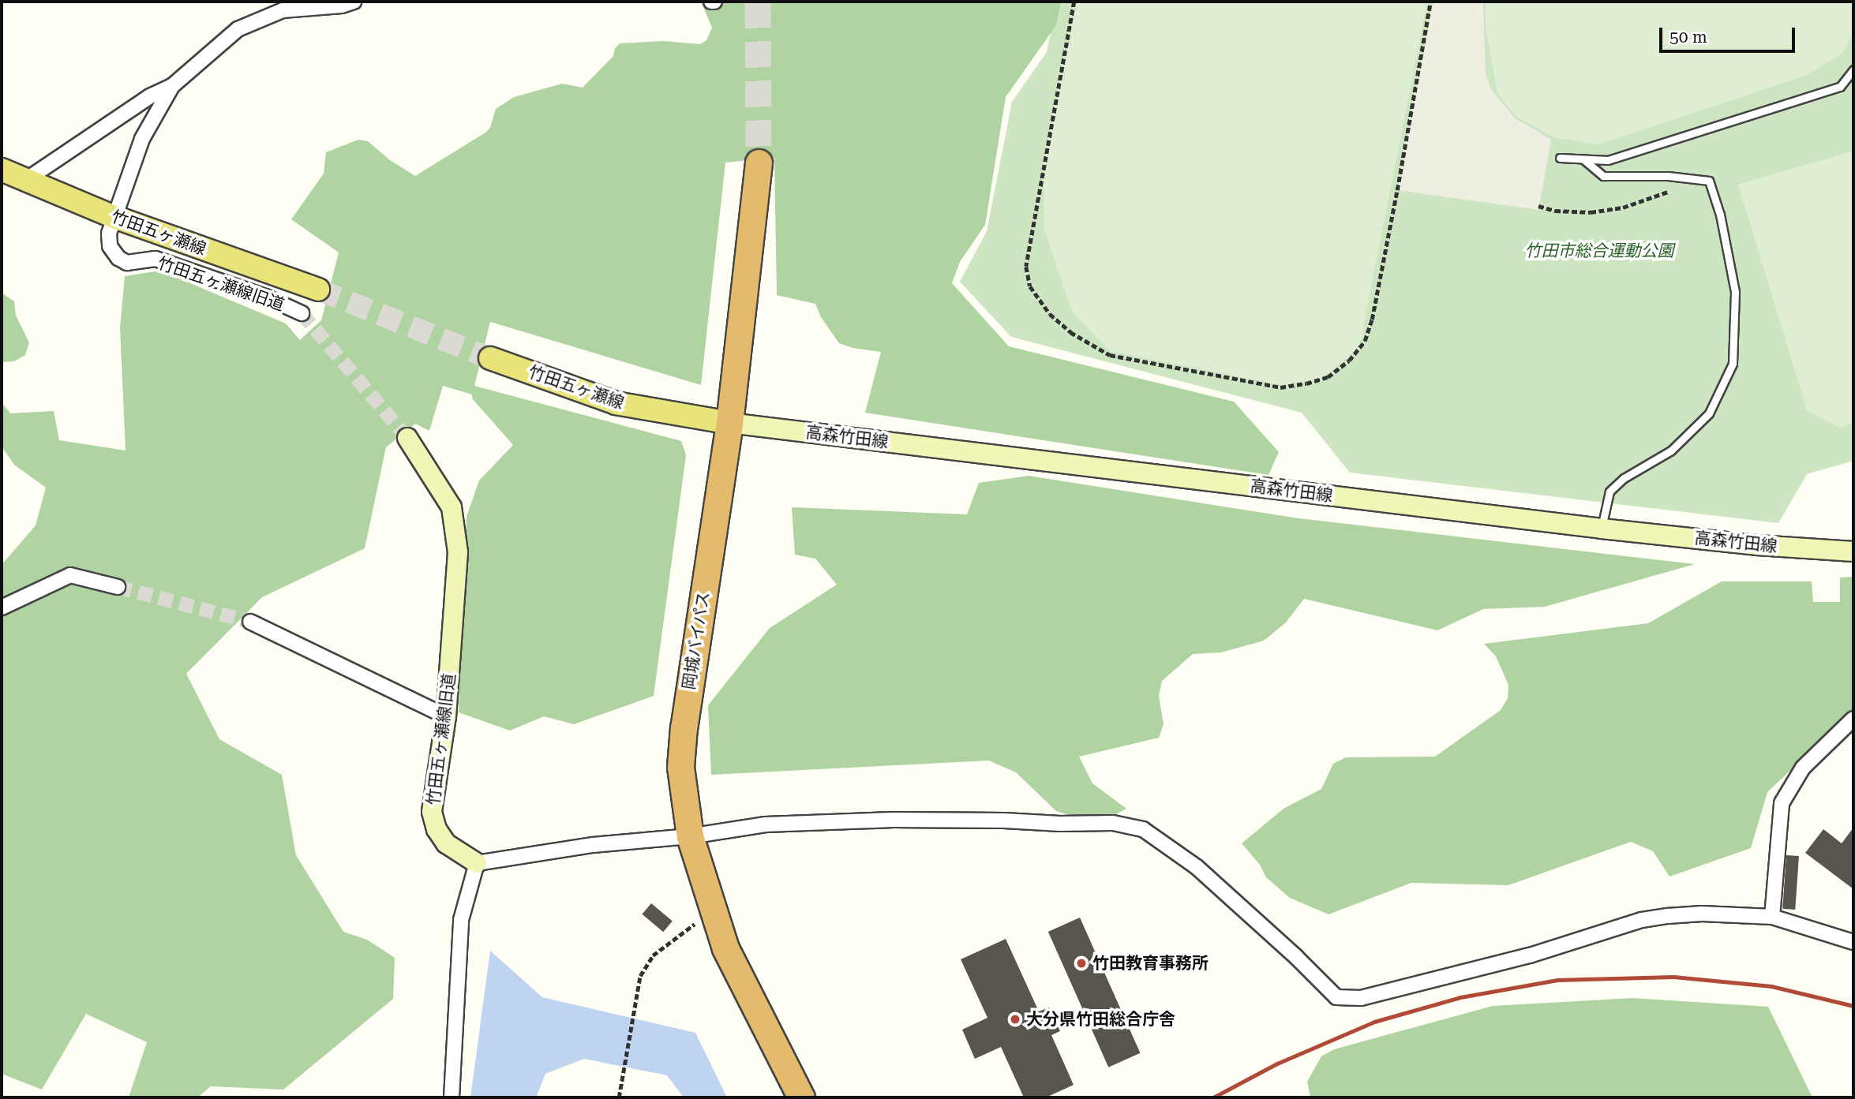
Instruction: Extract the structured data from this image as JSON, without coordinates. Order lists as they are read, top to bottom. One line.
{"streets":{"highway":["岡城バイパス"],"main road":["竹田五ヶ瀬線","竹田五ヶ瀬線旧道","高森竹田線"]},"crossings":[["竹田五ヶ瀬線","竹田五ヶ瀬線旧道"],["竹田五ヶ瀬線","高森竹田線"],["竹田五ヶ瀬線","岡城バイパス"],["高森竹田線","岡城バイパス"]],"parks":["竹田市総合運動公園"],"places":["竹田教育事務所","大分県竹田総合庁舎"],"scale_bar":"50 m"}
